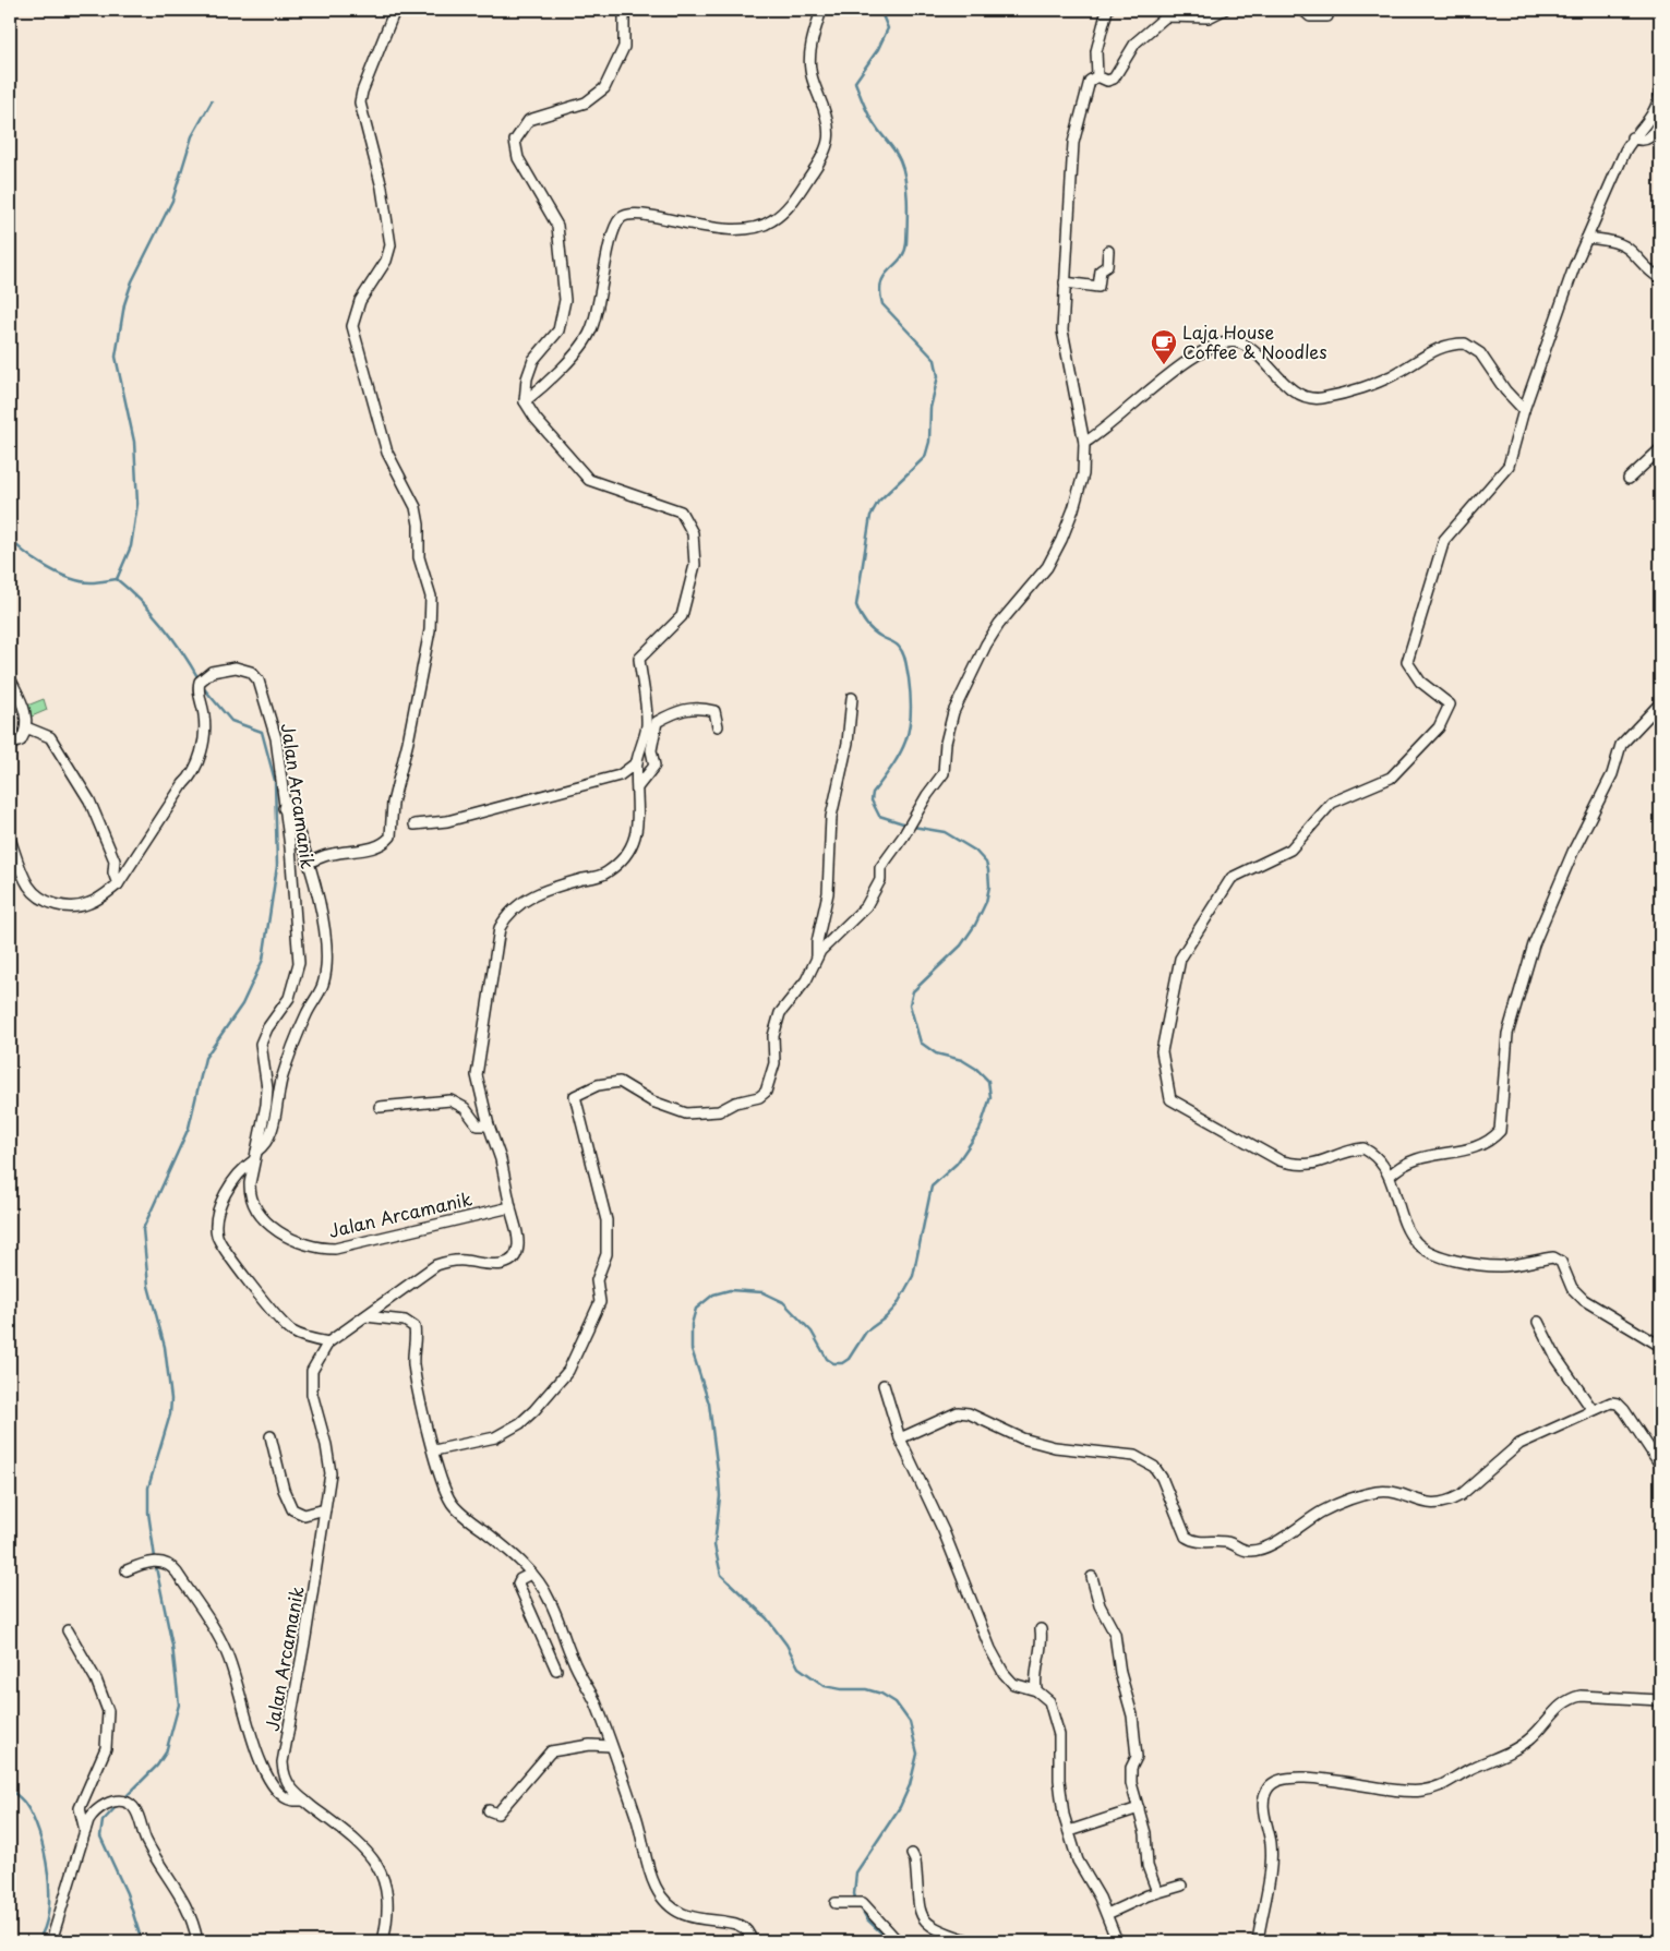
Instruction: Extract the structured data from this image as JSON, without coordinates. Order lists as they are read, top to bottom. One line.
{"streets":{"street":["Jalan Arcamanik"]},"places":{"cafe":["Laja House Coffee & Noodles"]}}
